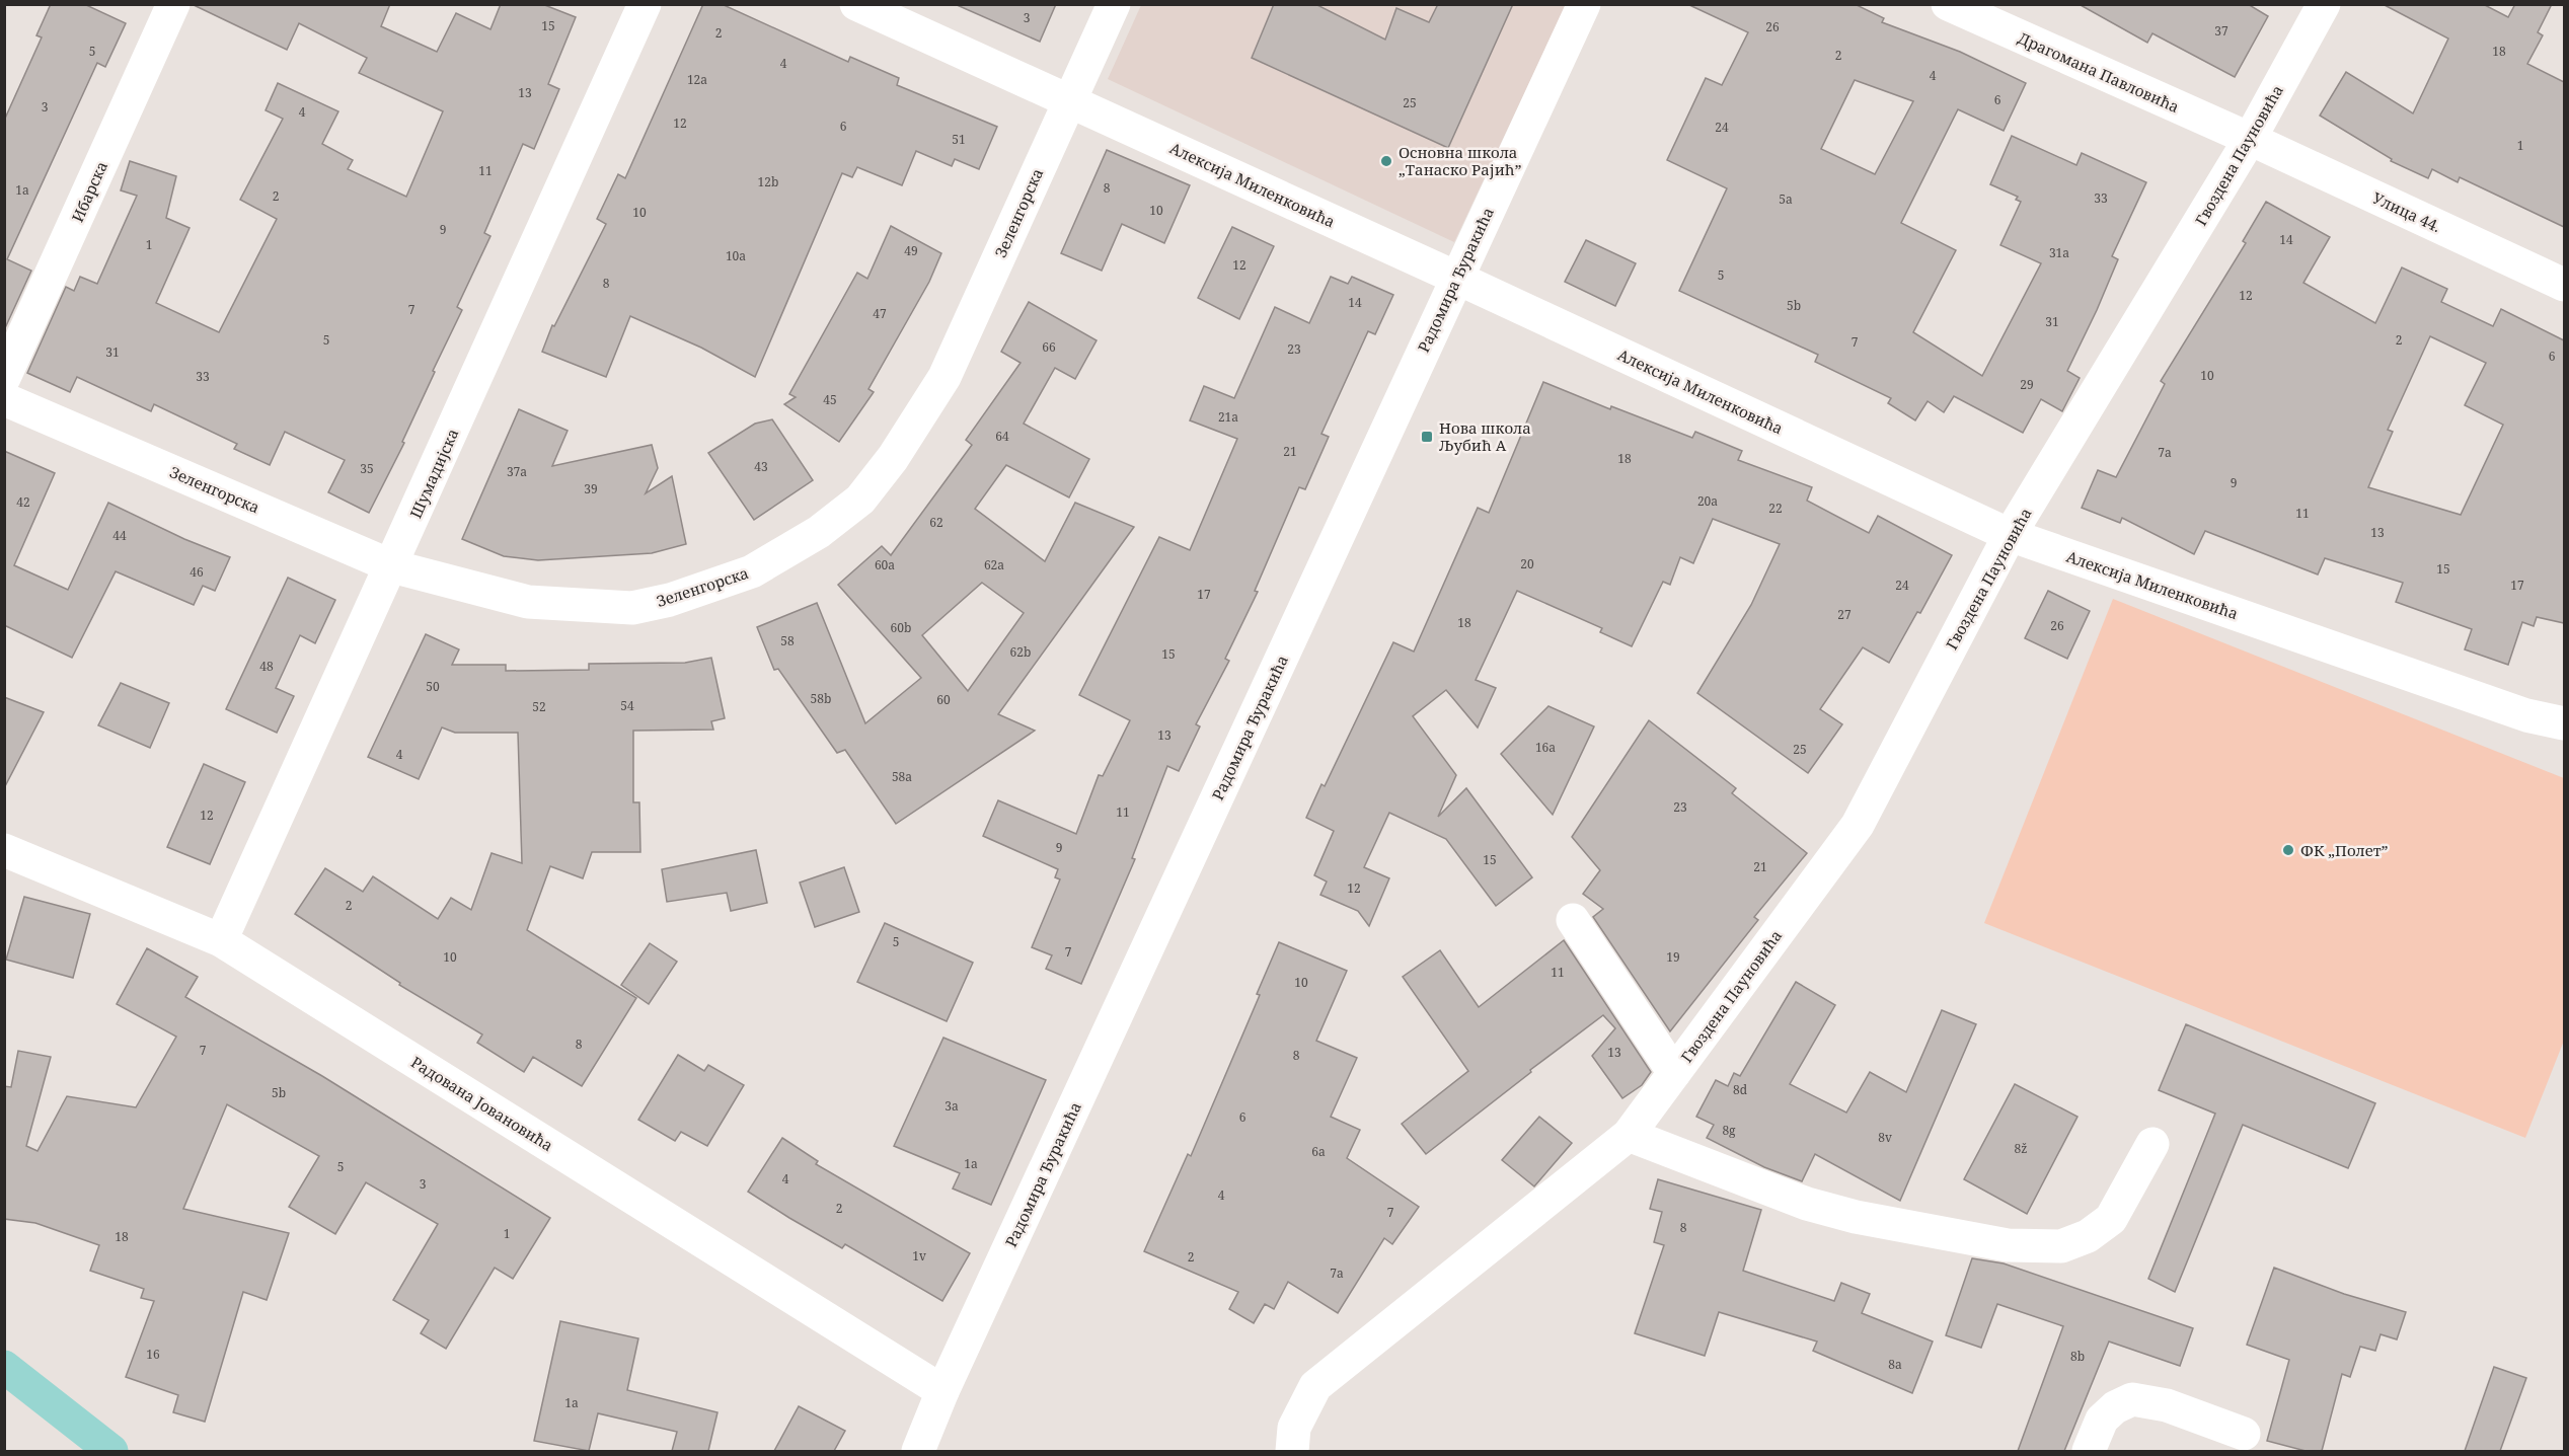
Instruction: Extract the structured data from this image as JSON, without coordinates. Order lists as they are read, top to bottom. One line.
{"streets":{"street":["Драгомана Павловића","Гвоздена Пауновића","Алексија Миленковића","Ибарска","Улица 44.","Зеленгорска","Радомира Ђуракића","Шумадијска","Радована Јовановића"]},"crossings":[["Драгомана Павловића","Гвоздена Пауновића"],["Драгомана Павловића","Улица 44."],["Гвоздена Пауновића","Алексија Миленковића"],["Гвоздена Пауновића","Улица 44."],["Алексија Миленковића","Зеленгорска"],["Алексија Миленковића","Радомира Ђуракића"],["Зеленгорска","Шумадијска"],["Радомира Ђуракића","Радована Јовановића"],["Шумадијска","Радована Јовановића"]],"places":{"other":["Основна школа „Танаско Рајић”","ФК „Полет”"],"transit":["Нова школа Љубић А"]},"house_numbers":["3","15","26","37","2","5","18","2","4","4","12a","13","6","25","3","4","12","6","24","51","1","11","12b","8","1a","2","33","5a","10","10","9","14","1","49","31a","10a","12","5","8","12","14","5b","7","47","31","5","2","7","66","23","31","6","10","33","29","45","21a","64","21","7a","18","43","35","37a","9","39","20a","42","22","11","62","13","44","20","60a","62a","15","46","24","17","17","27","18","26","60b","58","62b","15","48","50","58b","60","54","52","13","16a","25","4","58a","23","11","12","9","15","21","12","2","5","7","10","19","11","10","8","7","13","8","8d","5b","3a","6","8g","8v","8ž","6a","1a","5","4","3","4","2","7","8","1","18","1v","2","7a","16","8b","8a","1a"]}
